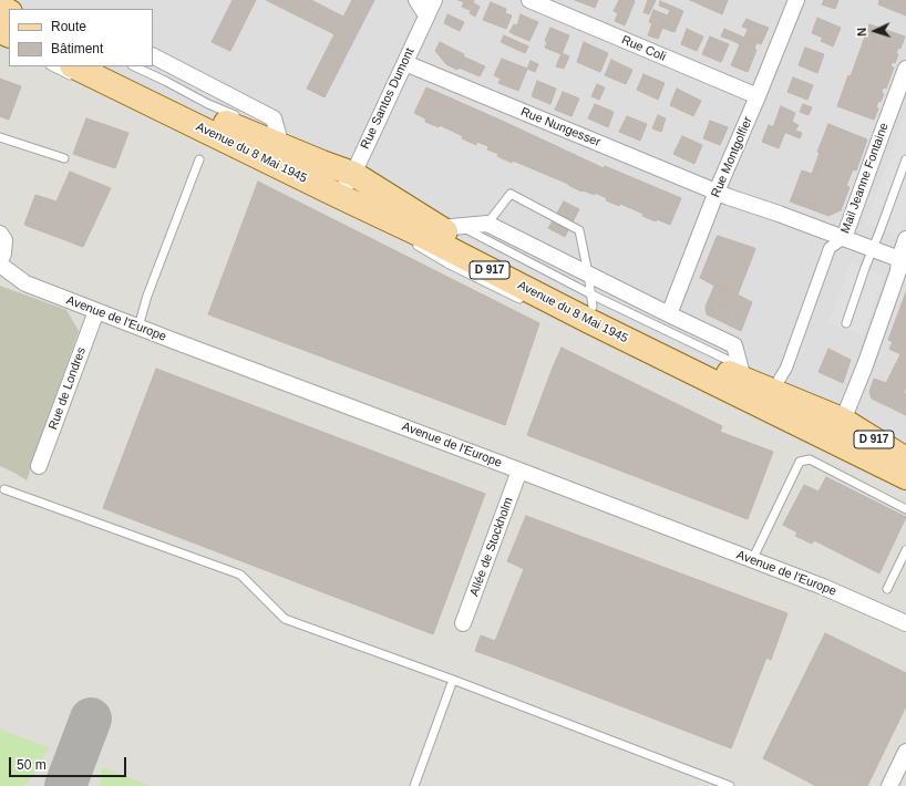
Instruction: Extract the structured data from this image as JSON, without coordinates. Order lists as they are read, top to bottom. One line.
{"streets":{"main road":["Avenue du 8 Mai 1945","D 917"],"street":["Rue Coli","Rue Santos Dumont","Rue Nungesser","Rue Montgolfier","Mail Jeanne Fontaine","Avenue de l'Europe","Rue de Londres","Allée de Stockholm"]},"crossings":[["Rue Coli","Rue Montgolfier"],["Rue Santos Dumont","Rue Nungesser"],["Rue Santos Dumont","Avenue du 8 Mai 1945"],["Rue Nungesser","Rue Montgolfier"],["Rue Nungesser","Mail Jeanne Fontaine"],["Avenue de l'Europe","Rue de Londres"],["Avenue de l'Europe","Allée de Stockholm"]],"legend":["Route","Bâtiment"],"scale_bar":"50 m","north":"left"}
